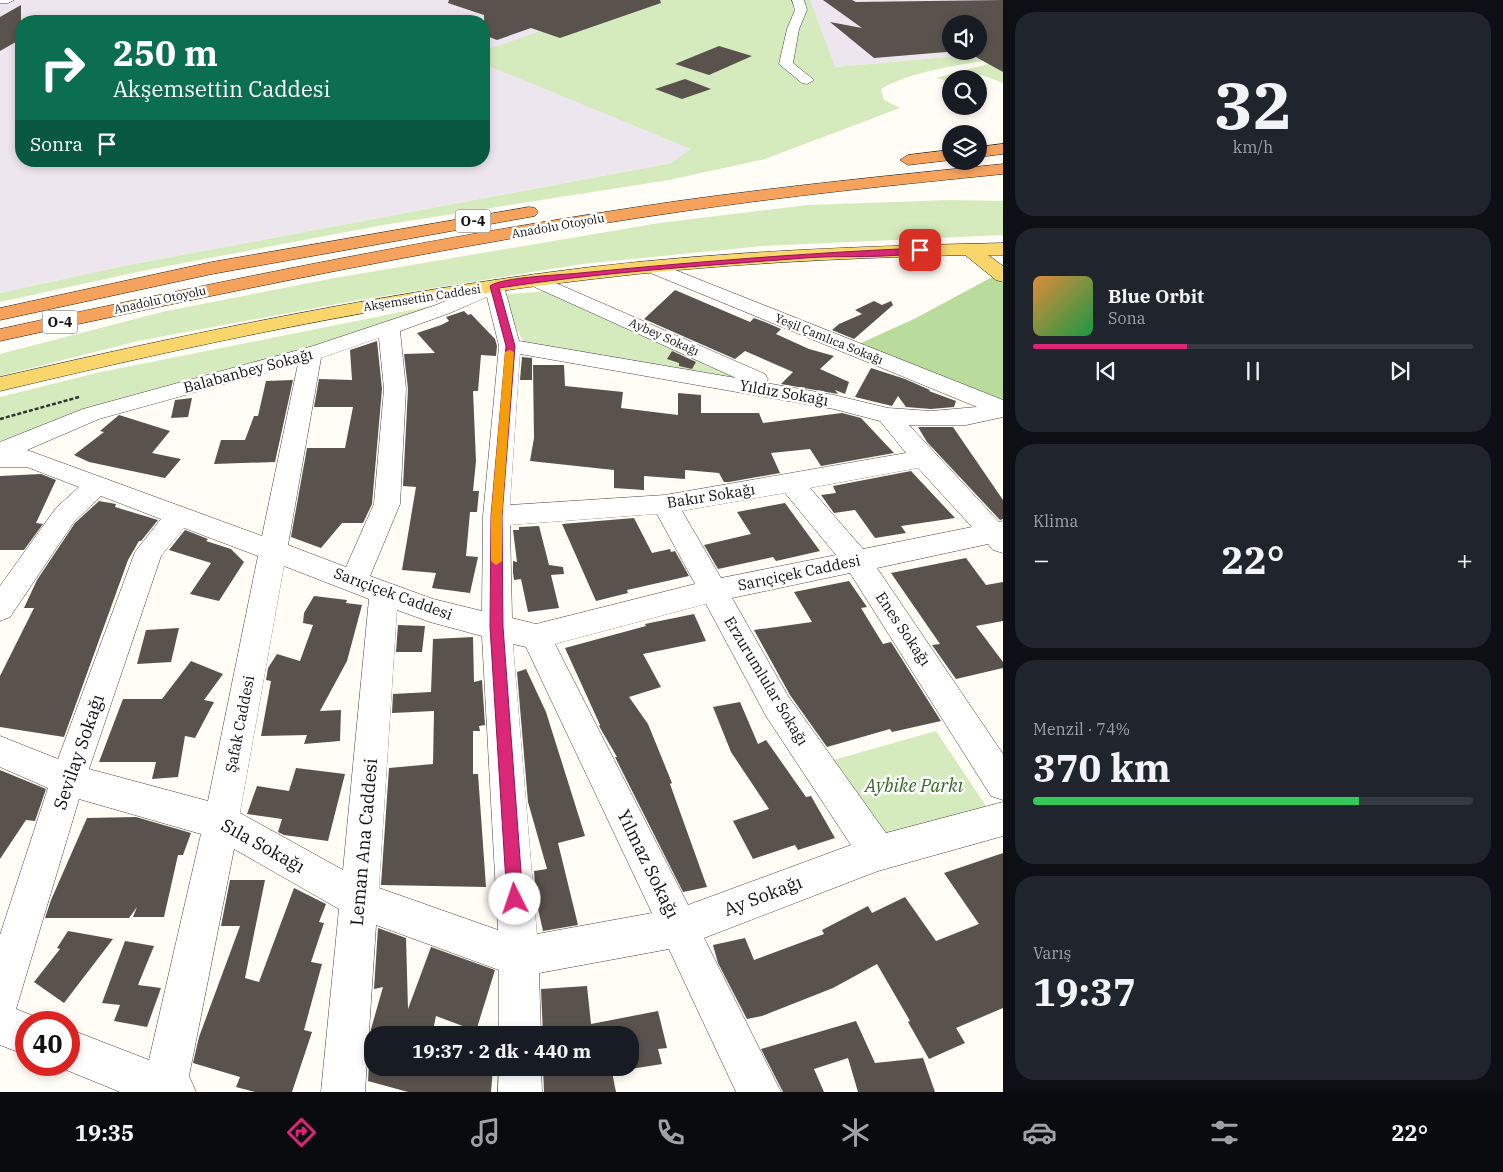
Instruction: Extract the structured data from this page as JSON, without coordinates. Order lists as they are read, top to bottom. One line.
{"streets":{"highway":["O-4","Anadolu Otoyolu"],"main road":["Akşemsettin Caddesi"],"street":["Aybey Sokağı","Yeşil Çamlıca Sokağı","Balabanbey Sokağı","Yıldız Sokağı","Bakır Sokağı","Sarıçiçek Caddesi","Enes Sokağı","Erzurumlular Sokağı","Şafak Caddesi","Sevilay Sokağı","Leman Ana Caddesi","Sıla Sokağı","Yılmaz Sokağı","Ay Sokağı"]},"crossings":[["Akşemsettin Caddesi","Aybey Sokağı"],["Akşemsettin Caddesi","Yeşil Çamlıca Sokağı"],["Akşemsettin Caddesi","Balabanbey Sokağı"],["Aybey Sokağı","Yıldız Sokağı"],["Yeşil Çamlıca Sokağı","Yıldız Sokağı"],["Balabanbey Sokağı","Şafak Caddesi"],["Bakır Sokağı","Enes Sokağı"],["Bakır Sokağı","Erzurumlular Sokağı"],["Sarıçiçek Caddesi","Enes Sokağı"],["Sarıçiçek Caddesi","Erzurumlular Sokağı"],["Sarıçiçek Caddesi","Şafak Caddesi"],["Sarıçiçek Caddesi","Sevilay Sokağı"],["Sarıçiçek Caddesi","Leman Ana Caddesi"],["Sarıçiçek Caddesi","Yılmaz Sokağı"],["Erzurumlular Sokağı","Ay Sokağı"],["Şafak Caddesi","Sıla Sokağı"],["Sevilay Sokağı","Sıla Sokağı"],["Leman Ana Caddesi","Sıla Sokağı"],["Sıla Sokağı","Ay Sokağı"],["Yılmaz Sokağı","Ay Sokağı"]],"parks":["Aybike Parkı"],"page":{"tile":[["32","km/h"],"Klima",["Menzil · 74%","370 km"],["Varış","19:37"]],"turn":["250 m","Akşemsettin Caddesi"],"then":"Sonra","song":["Blue Orbit","Sona"],"heat":["−","22°","+"],"limit":"40","trip":"19:37 · 2 dk · 440 m","tabs":["19:35","22°"]}}
